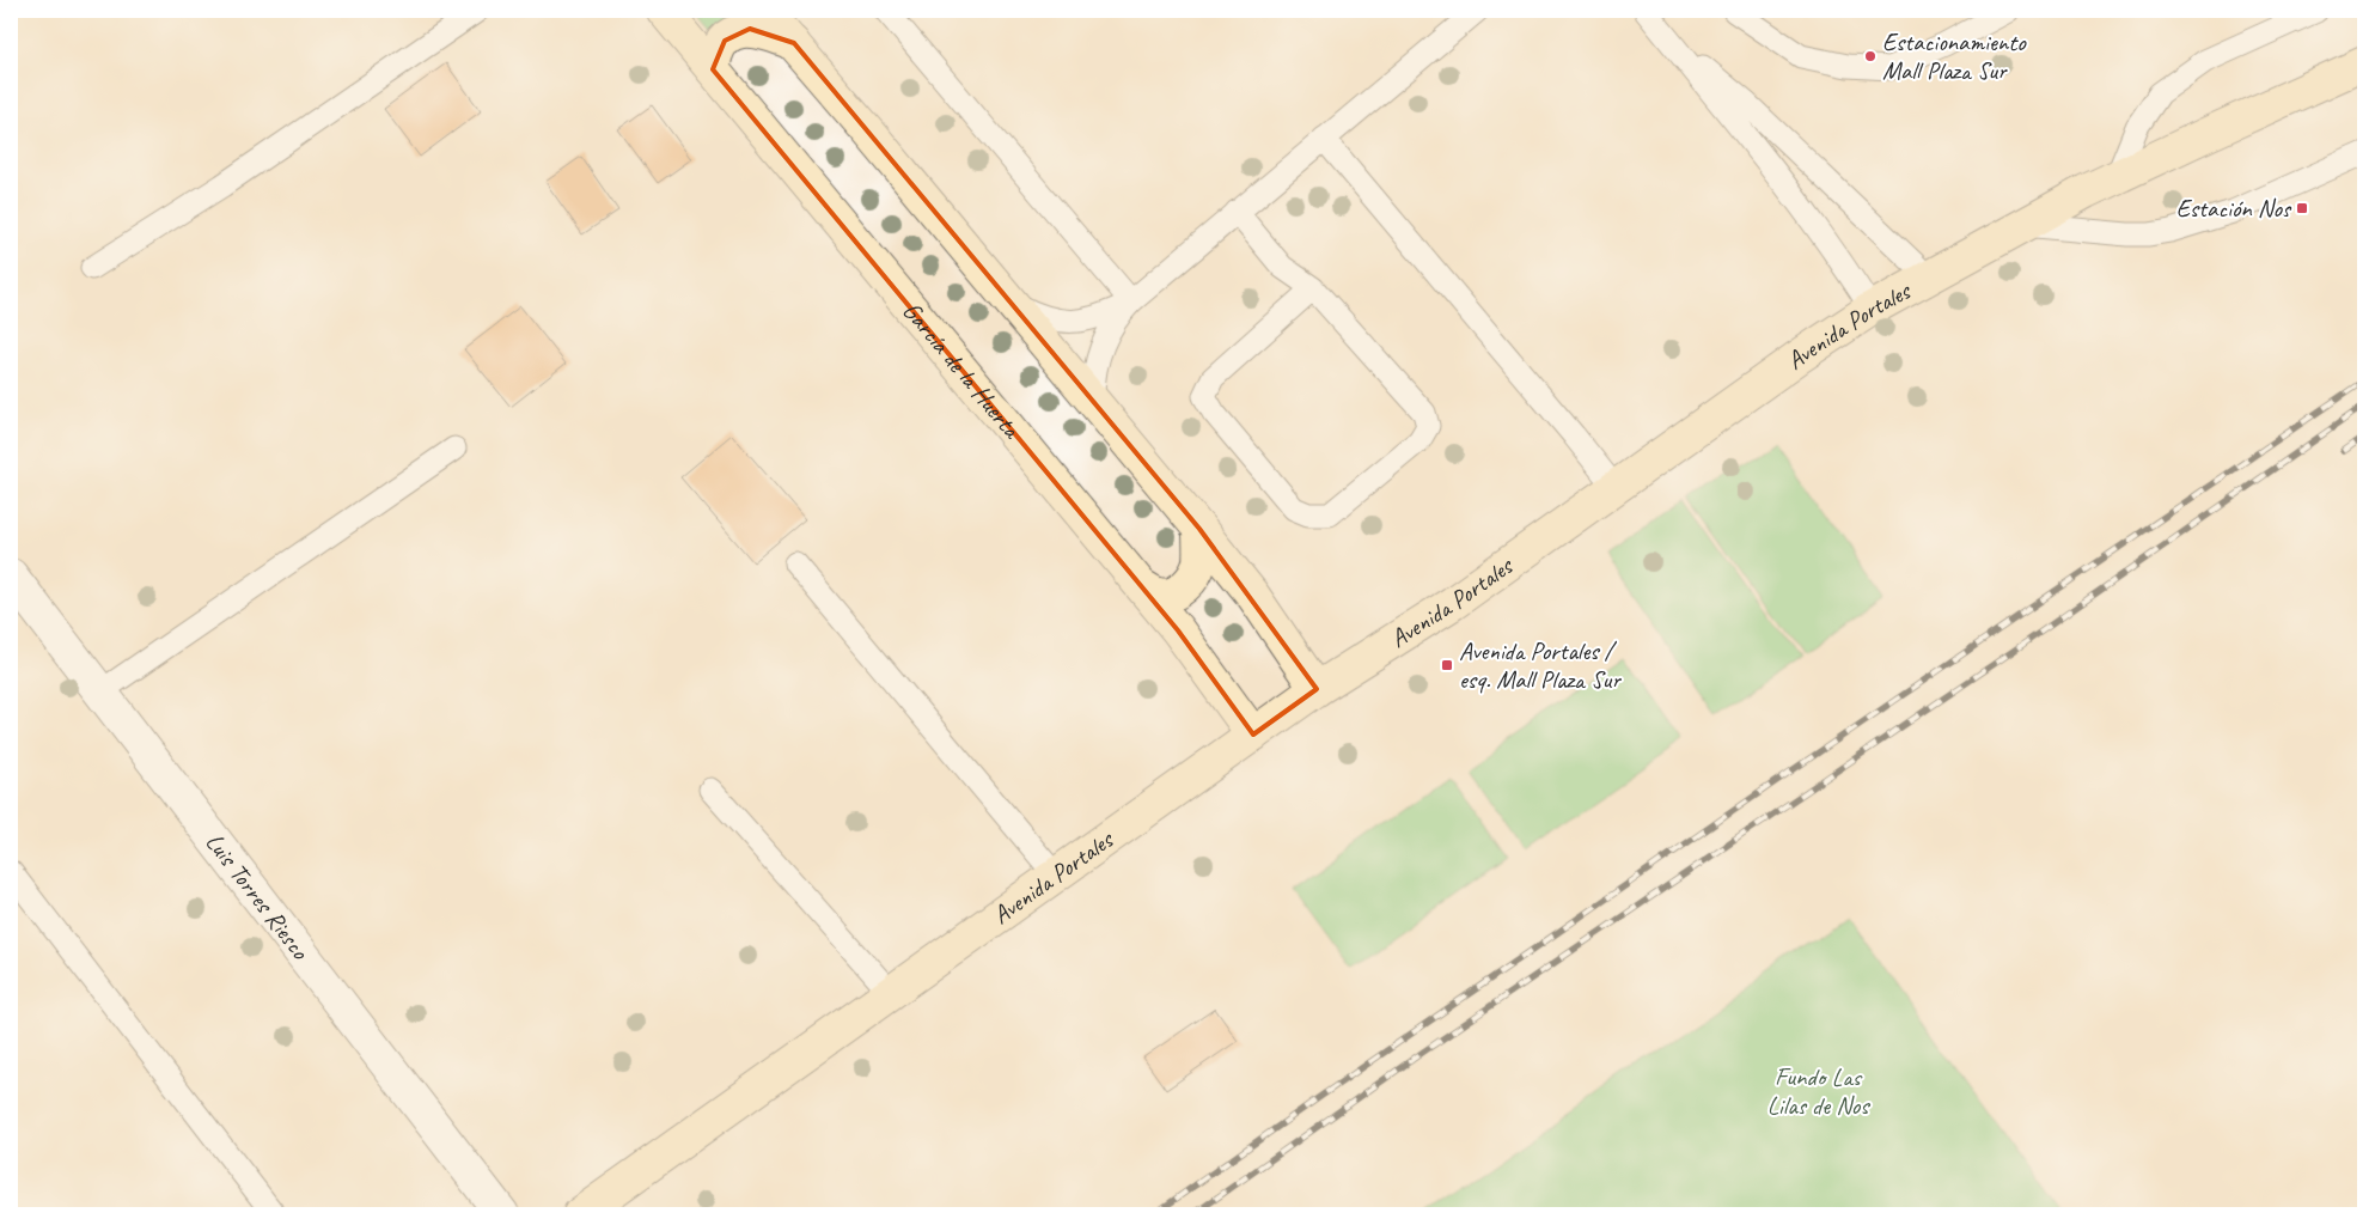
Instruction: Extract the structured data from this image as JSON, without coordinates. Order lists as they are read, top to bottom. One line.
{"streets":{"main road":["Avenida Portales","García de la Huerta"],"street":["Luis Torres Riesco"]},"crossings":[["Avenida Portales","García de la Huerta"]],"parks":["Fundo Las Lilas de Nos"],"places":{"other":["Estacionamiento Mall Plaza Sur"],"transit":["Estación Nos","Avenida Portales / esq. Mall Plaza Sur"]}}
